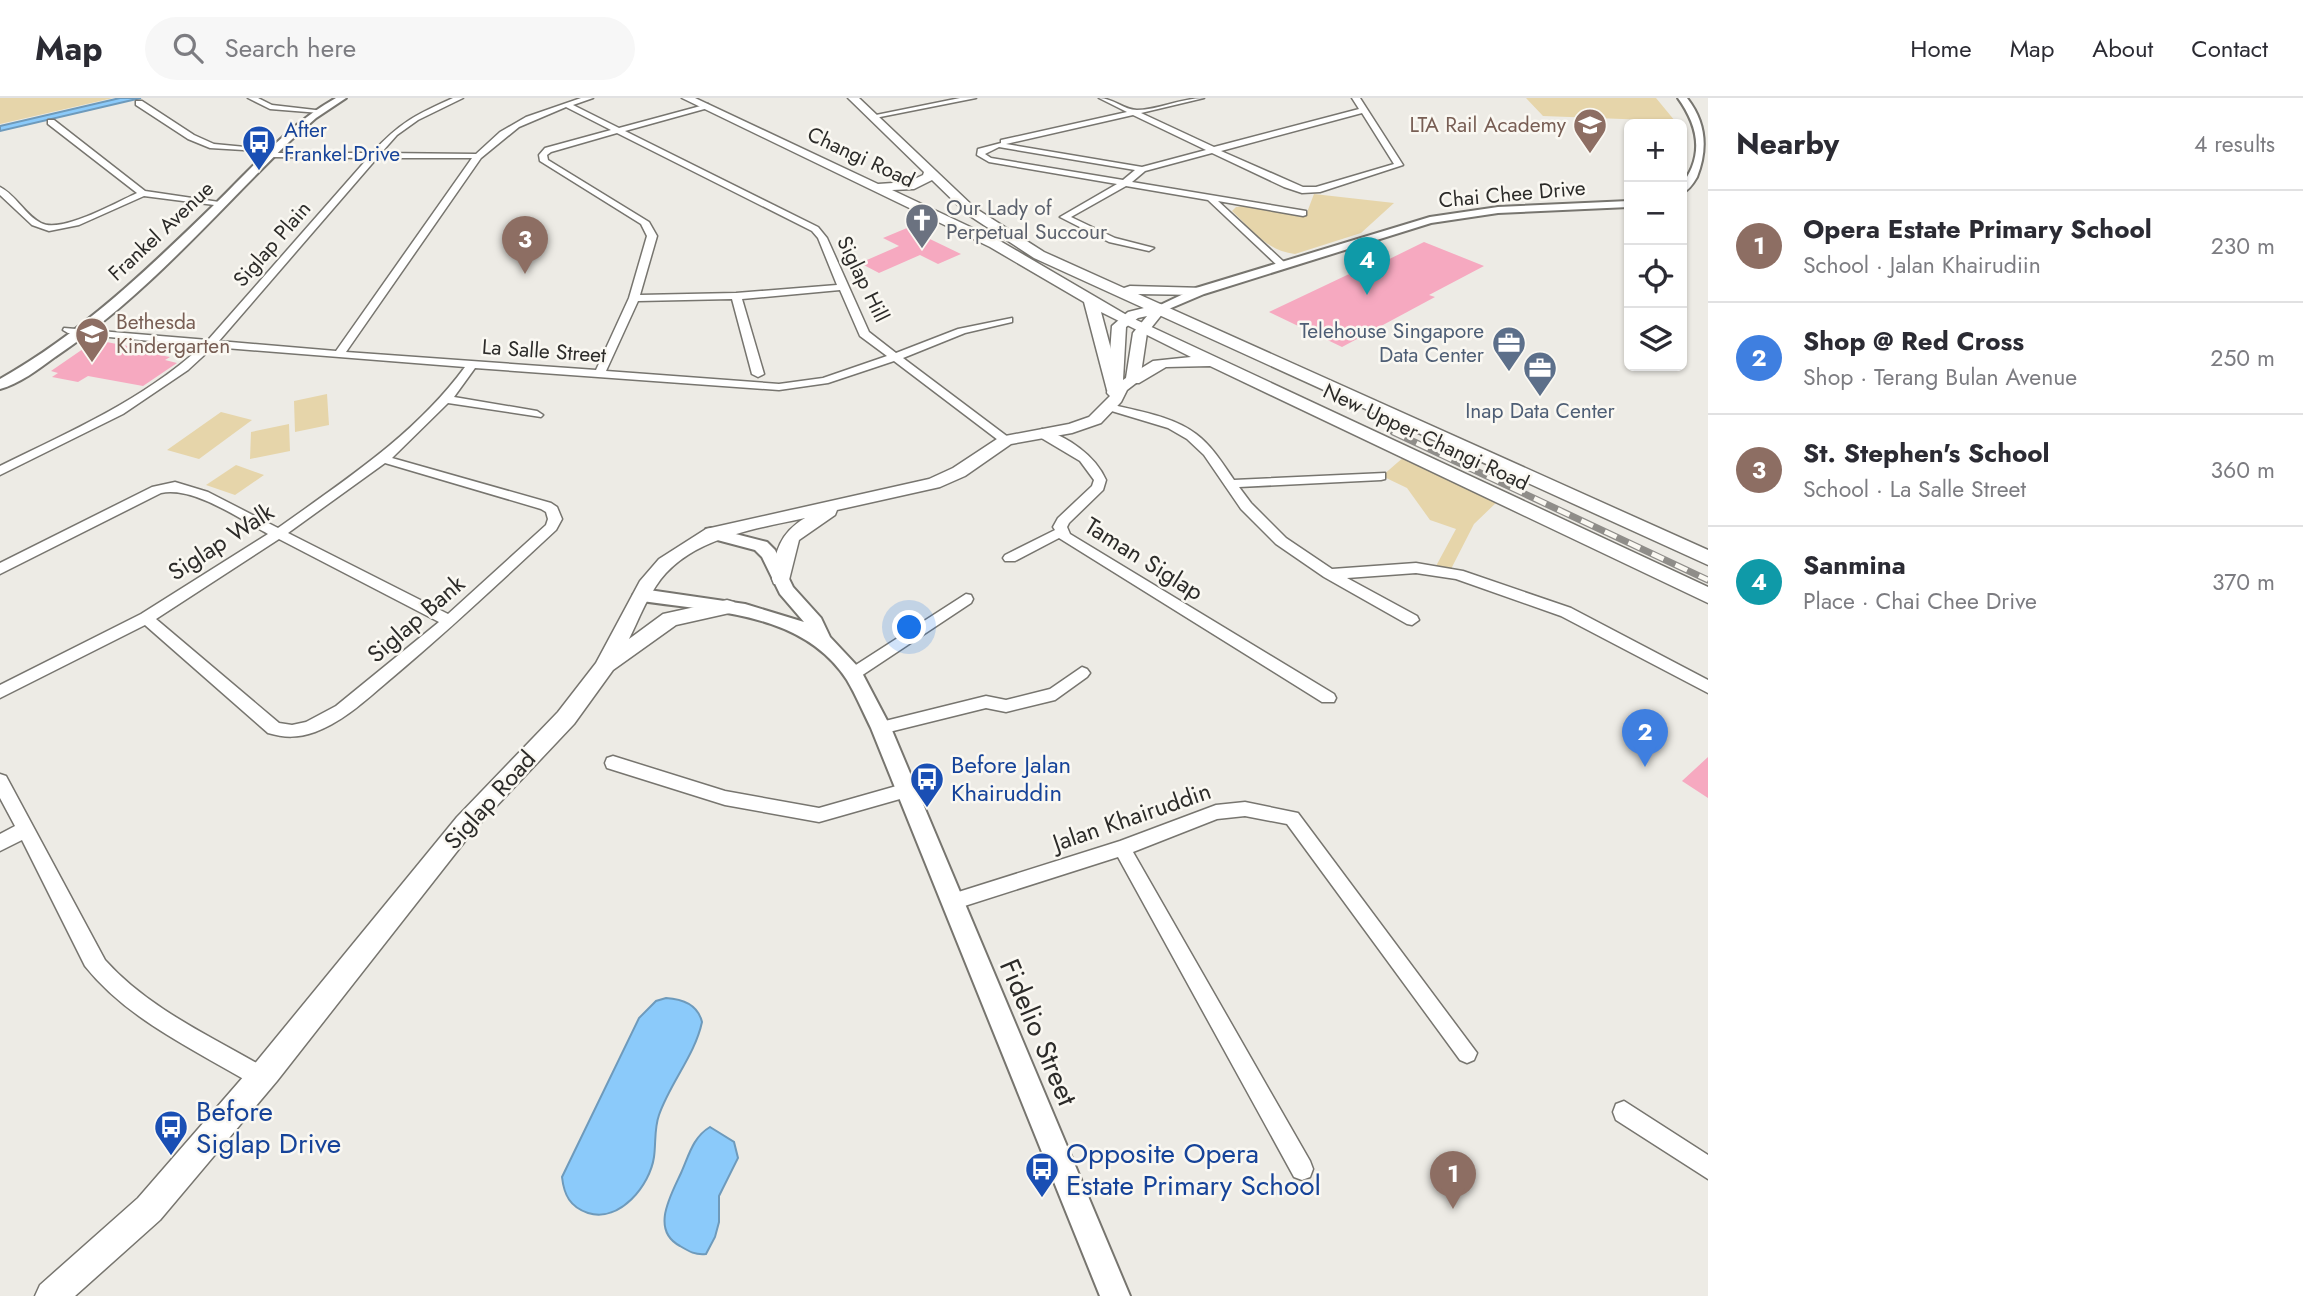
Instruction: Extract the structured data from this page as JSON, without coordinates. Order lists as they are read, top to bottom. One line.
{"streets":{"main road":["Changi Road","New Upper Changi Road","Siglap Road"],"street":["Chai Chee Drive","Frankel Avenue","Siglap Plain","Siglap Hill","La Salle Street","Siglap Walk","Taman Siglap","Siglap Bank","Jalan Khairuddin","Fidelio Street"]},"crossings":[["Changi Road","New Upper Changi Road"],["Chai Chee Drive","New Upper Changi Road"],["Frankel Avenue","La Salle Street"],["Siglap Plain","La Salle Street"],["Siglap Hill","La Salle Street"],["Siglap Hill","Siglap Road"],["La Salle Street","Siglap Walk"],["Siglap Walk","Siglap Bank"],["Taman Siglap","Siglap Road"],["Siglap Road","Fidelio Street"],["Jalan Khairuddin","Fidelio Street"]],"places":{"school or university":["LTA Rail Academy","Bethesda Kindergarten"],"bus stop":["After Frankel Drive","Before Jalan Khairuddin","Before Siglap Drive","Opposite Opera Estate Primary School"],"church":["Our Lady of Perpetual Succour"],"office":["Telehouse Singapore Data Center","Inap Data Center"]},"page":{"header":"Map","search":"Search here","nav":["Home","Map","About","Contact"],"heading":["Nearby","4 results"],"map_buttons":["+","−"],"list":[{"mark":"1","name":"Opera Estate Primary School","note":"School · Jalan Khairudiin","value":"230 m"},{"mark":"2","name":"Shop @ Red Cross","note":"Shop · Terang Bulan Avenue","value":"250 m"},{"mark":"3","name":"St. Stephen's School","note":"School · La Salle Street","value":"360 m"},{"mark":"4","name":"Sanmina","note":"Place · Chai Chee Drive","value":"370 m"}],"pins":["3","4","2","1"]}}
